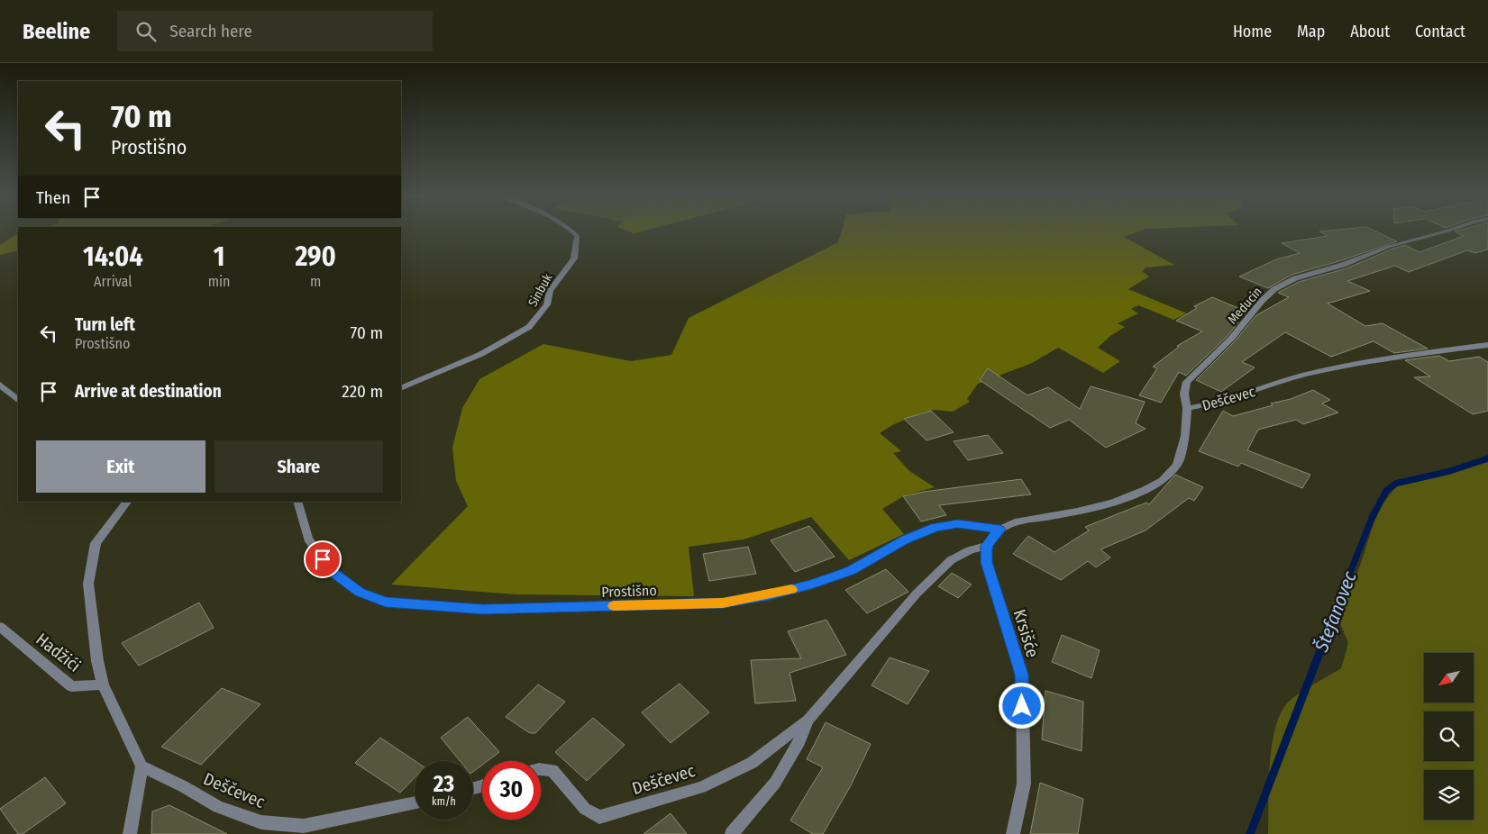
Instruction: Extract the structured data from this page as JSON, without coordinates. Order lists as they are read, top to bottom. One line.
{"streets":{"street":["Sinbuk","Meducin","Deščevec","Prostišno","Krsišće","Hadžići"]},"crossings":[["Meducin","Deščevec"],["Deščevec","Prostišno"],["Deščevec","Krsišće"]],"water":["Štefanovec"],"north":"bottom left","page":{"header":"Beeline","search":"Search here","nav":["Home","Map","About","Contact"],"turn":["70 m","Prostišno"],"then":"Then","eta":["14:04","Arrival","1","min","290","m"],"list":[{"name":"Turn left","note":"Prostišno","value":"70 m"},{"name":"Arrive at destination","value":"220 m"}],"buttons":["Exit","Share"],"speed":"23 km/h","limit":"30"}}
